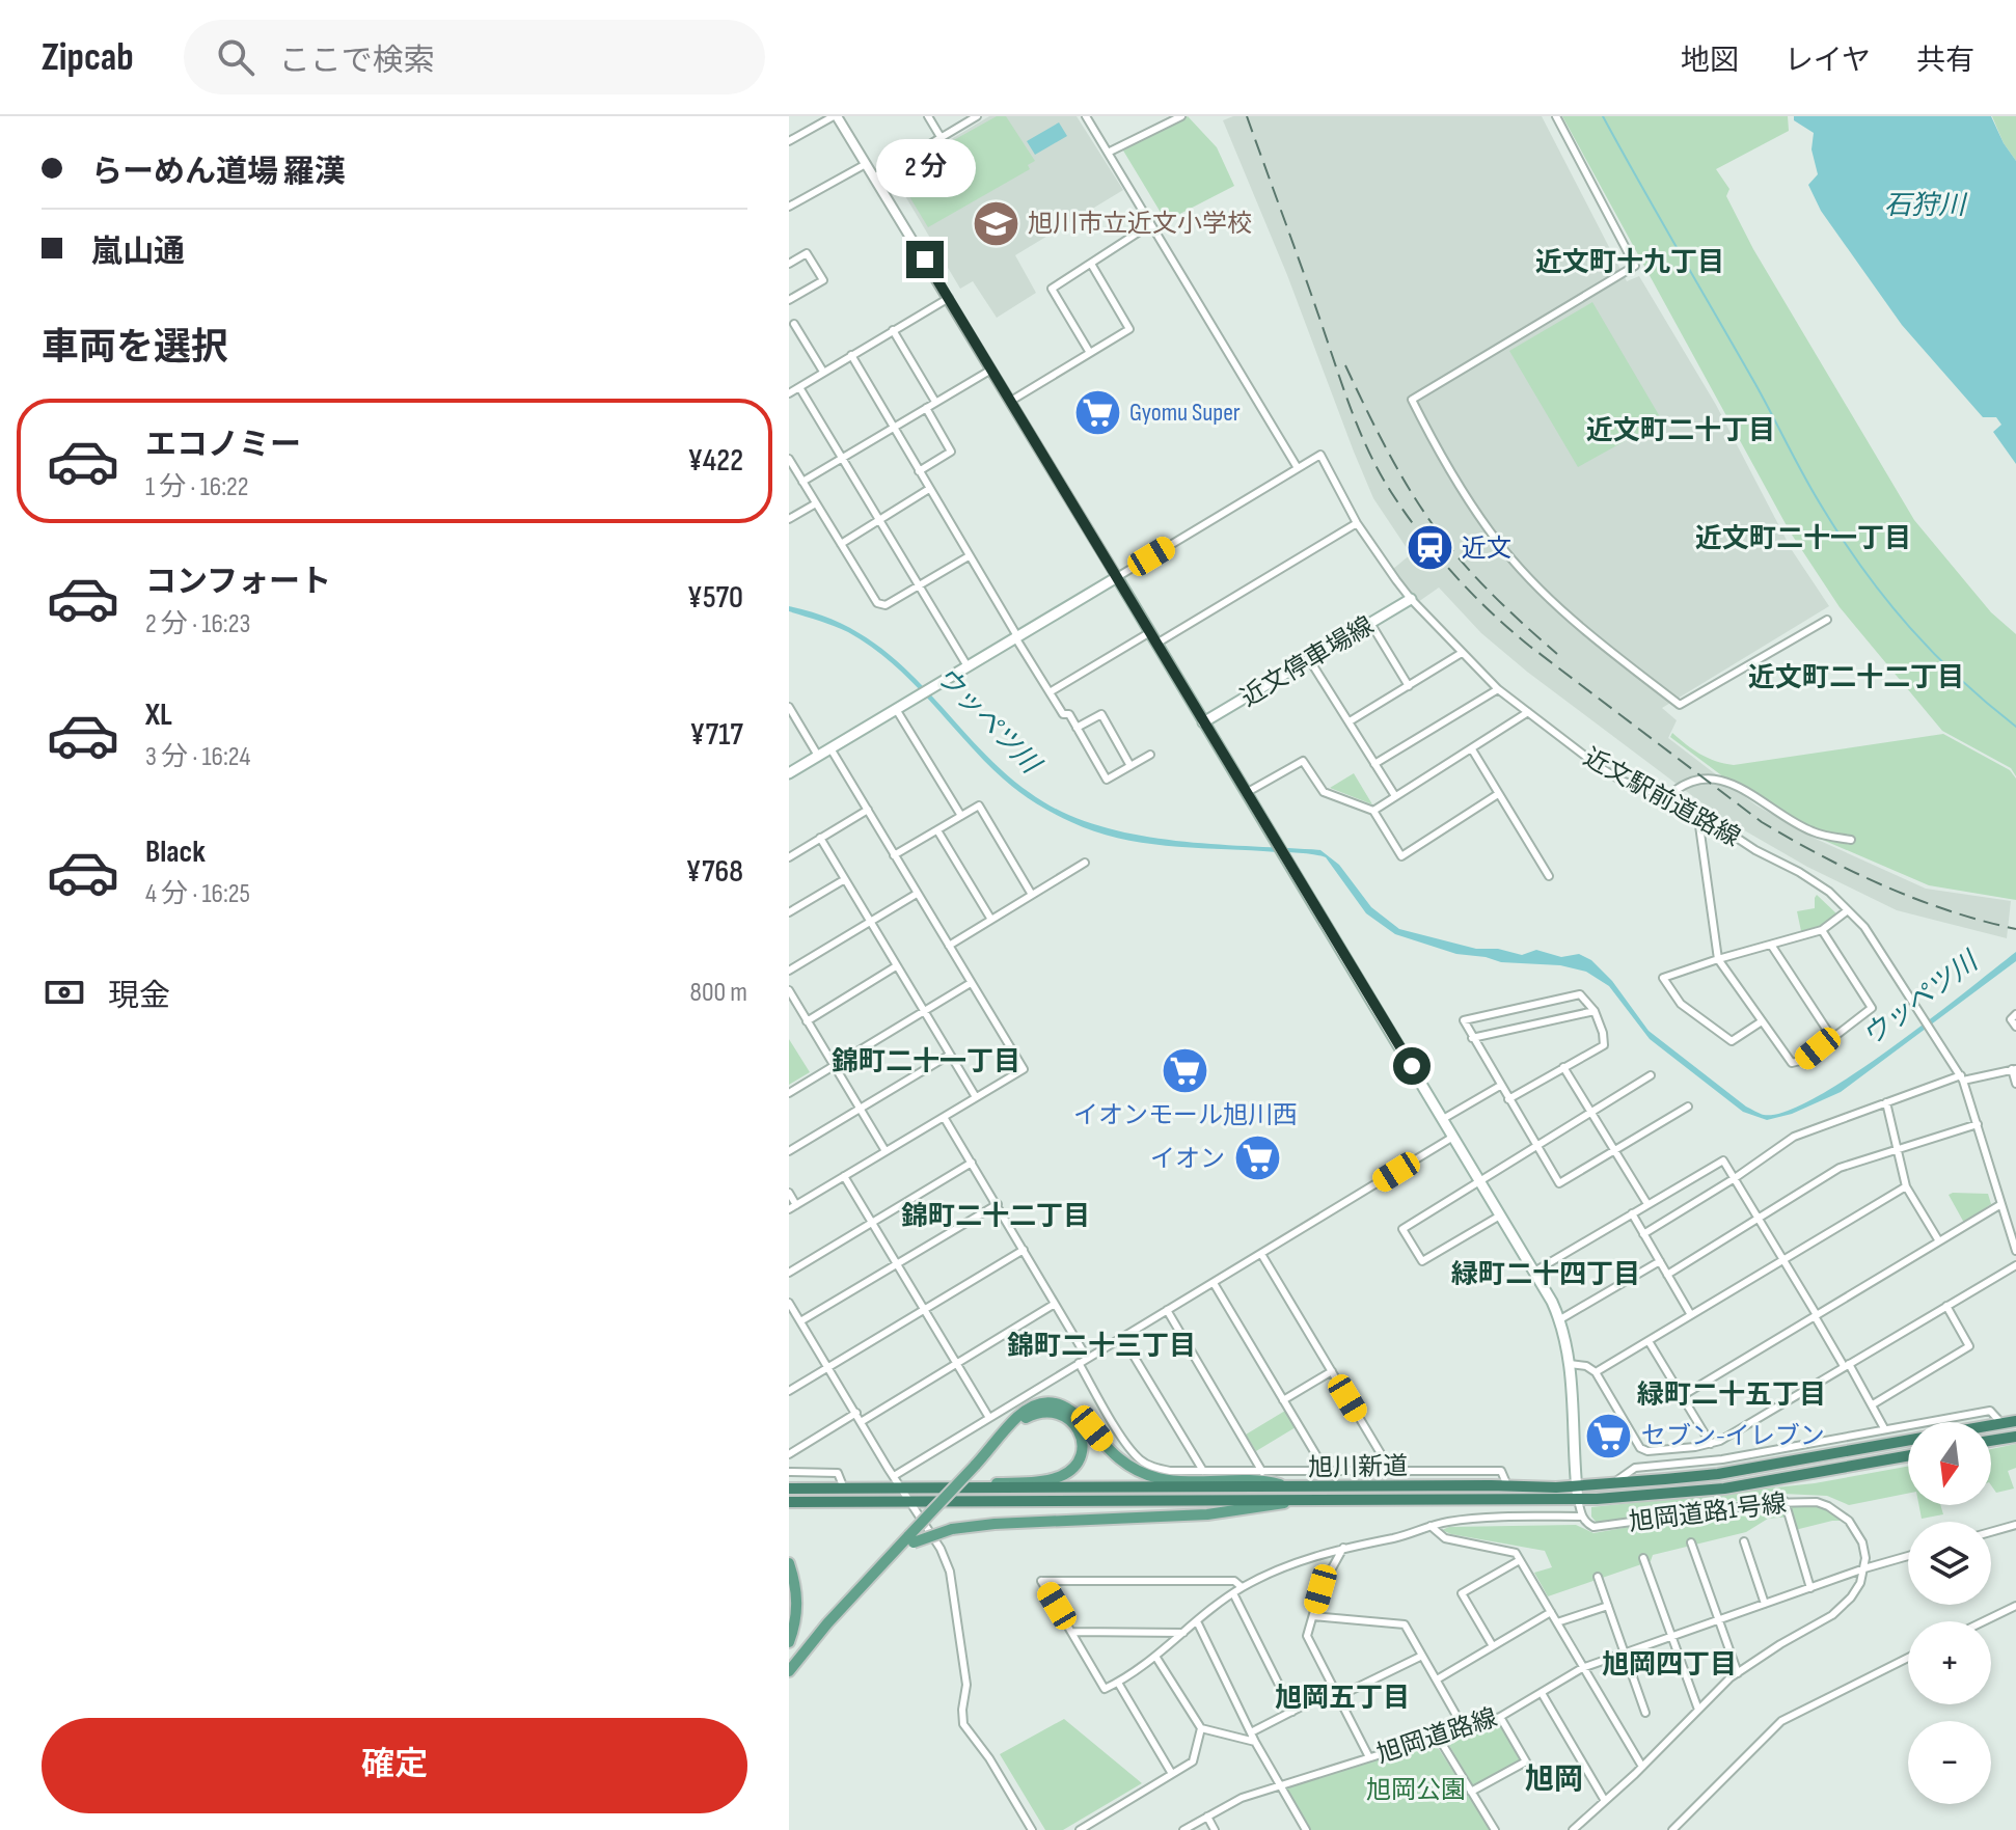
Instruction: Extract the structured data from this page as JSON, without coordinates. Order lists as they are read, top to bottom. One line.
{"streets":{"highway":["旭川新道"],"main road":["近文停車場線"],"street":["近文駅前道路線","旭岡道路1号線","旭岡道路線"]},"crossings":[["近文停車場線","近文駅前道路線"],["旭岡道路1号線","旭岡道路線"]],"districts":["近文町十九丁目","近文町二十丁目","近文町二十一丁目","近文町二十二丁目","錦町二十一丁目","錦町二十二丁目","緑町二十四丁目","錦町二十三丁目","緑町二十五丁目","旭岡四丁目","旭岡五丁目","旭岡"],"water":["石狩川","ウッペツ川"],"parks":["旭岡公園"],"places":{"school or university":["旭川市立近文小学校"],"supermarket":["Gyomu Super","イオンモール旭川西","イオン","セブン-イレブン"],"station":["近文"]},"north":"bottom","page":{"header":"Zipcab","search":"ここで検索","nav":["地図","レイヤ","共有"],"banner":["らーめん道場 羅漢","嵐山通"],"bubble":"2 分","heading":"車両を選択","list":[{"name":"エコノミー","note":"1 分 · 16:22","value":"¥422"},{"name":"コンフォート","note":"2 分 · 16:23","value":"¥570"},{"name":"XL","note":"3 分 · 16:24","value":"¥717"},{"name":"Black","note":"4 分 · 16:25","value":"¥768"}],"pay":["現金","800 m"],"map_buttons":["+","−"],"buttons":"確定"}}
